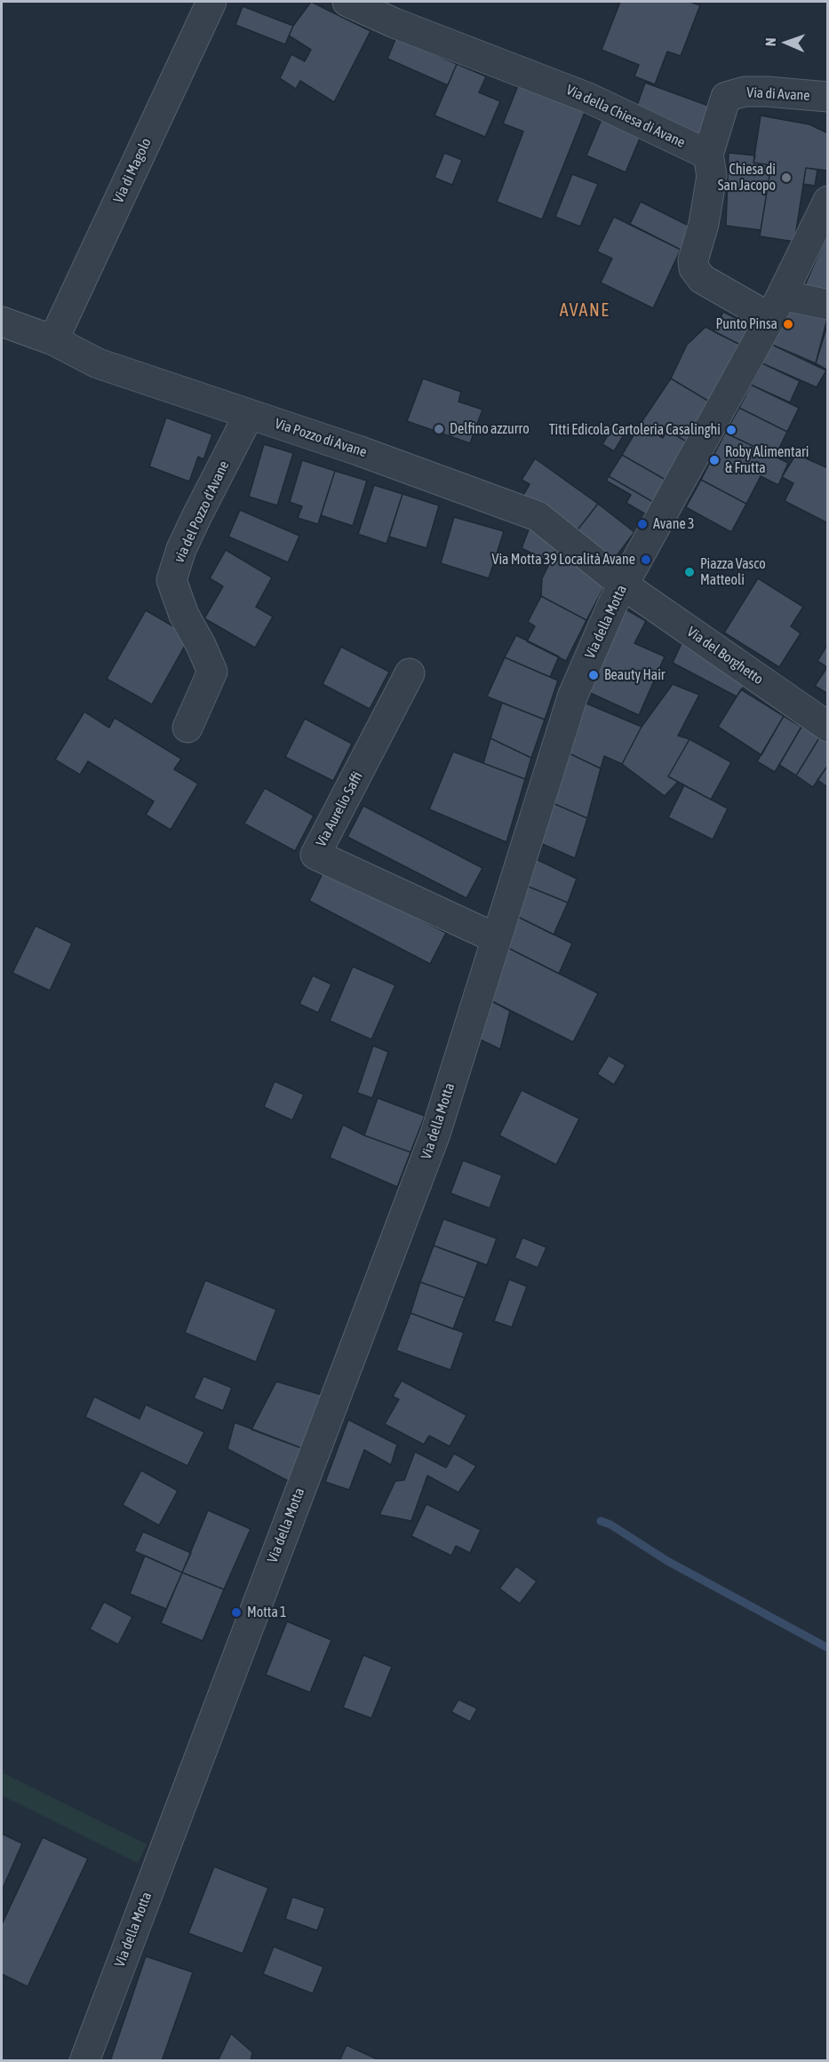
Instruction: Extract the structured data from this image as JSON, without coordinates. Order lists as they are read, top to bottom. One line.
{"streets":{"street":["Via di Avane","Via della Chiesa di Avane","Via di Magolo","Via Pozzo di Avane","via del Pozzo d'Avane","Via della Motta","Via del Borghetto","Via Aurelio Saffi"]},"crossings":[["Via di Avane","Via della Chiesa di Avane"],["Via di Magolo","Via Pozzo di Avane"],["Via Pozzo di Avane","via del Pozzo d'Avane"],["Via Pozzo di Avane","Via della Motta"],["Via Pozzo di Avane","Via del Borghetto"],["Via della Motta","Via del Borghetto"],["Via della Motta","Via Aurelio Saffi"]],"districts":["AVANE"],"places":["Chiesa di San Jacopo","Punto Pinsa","Delfino azzurro","Titti Edicola Cartoleria Casalinghi","Roby Alimentari & Frutta","Avane 3","Via Motta 39 Località Avane","Piazza Vasco Matteoli","Beauty Hair","Motta 1"],"north":"left"}
